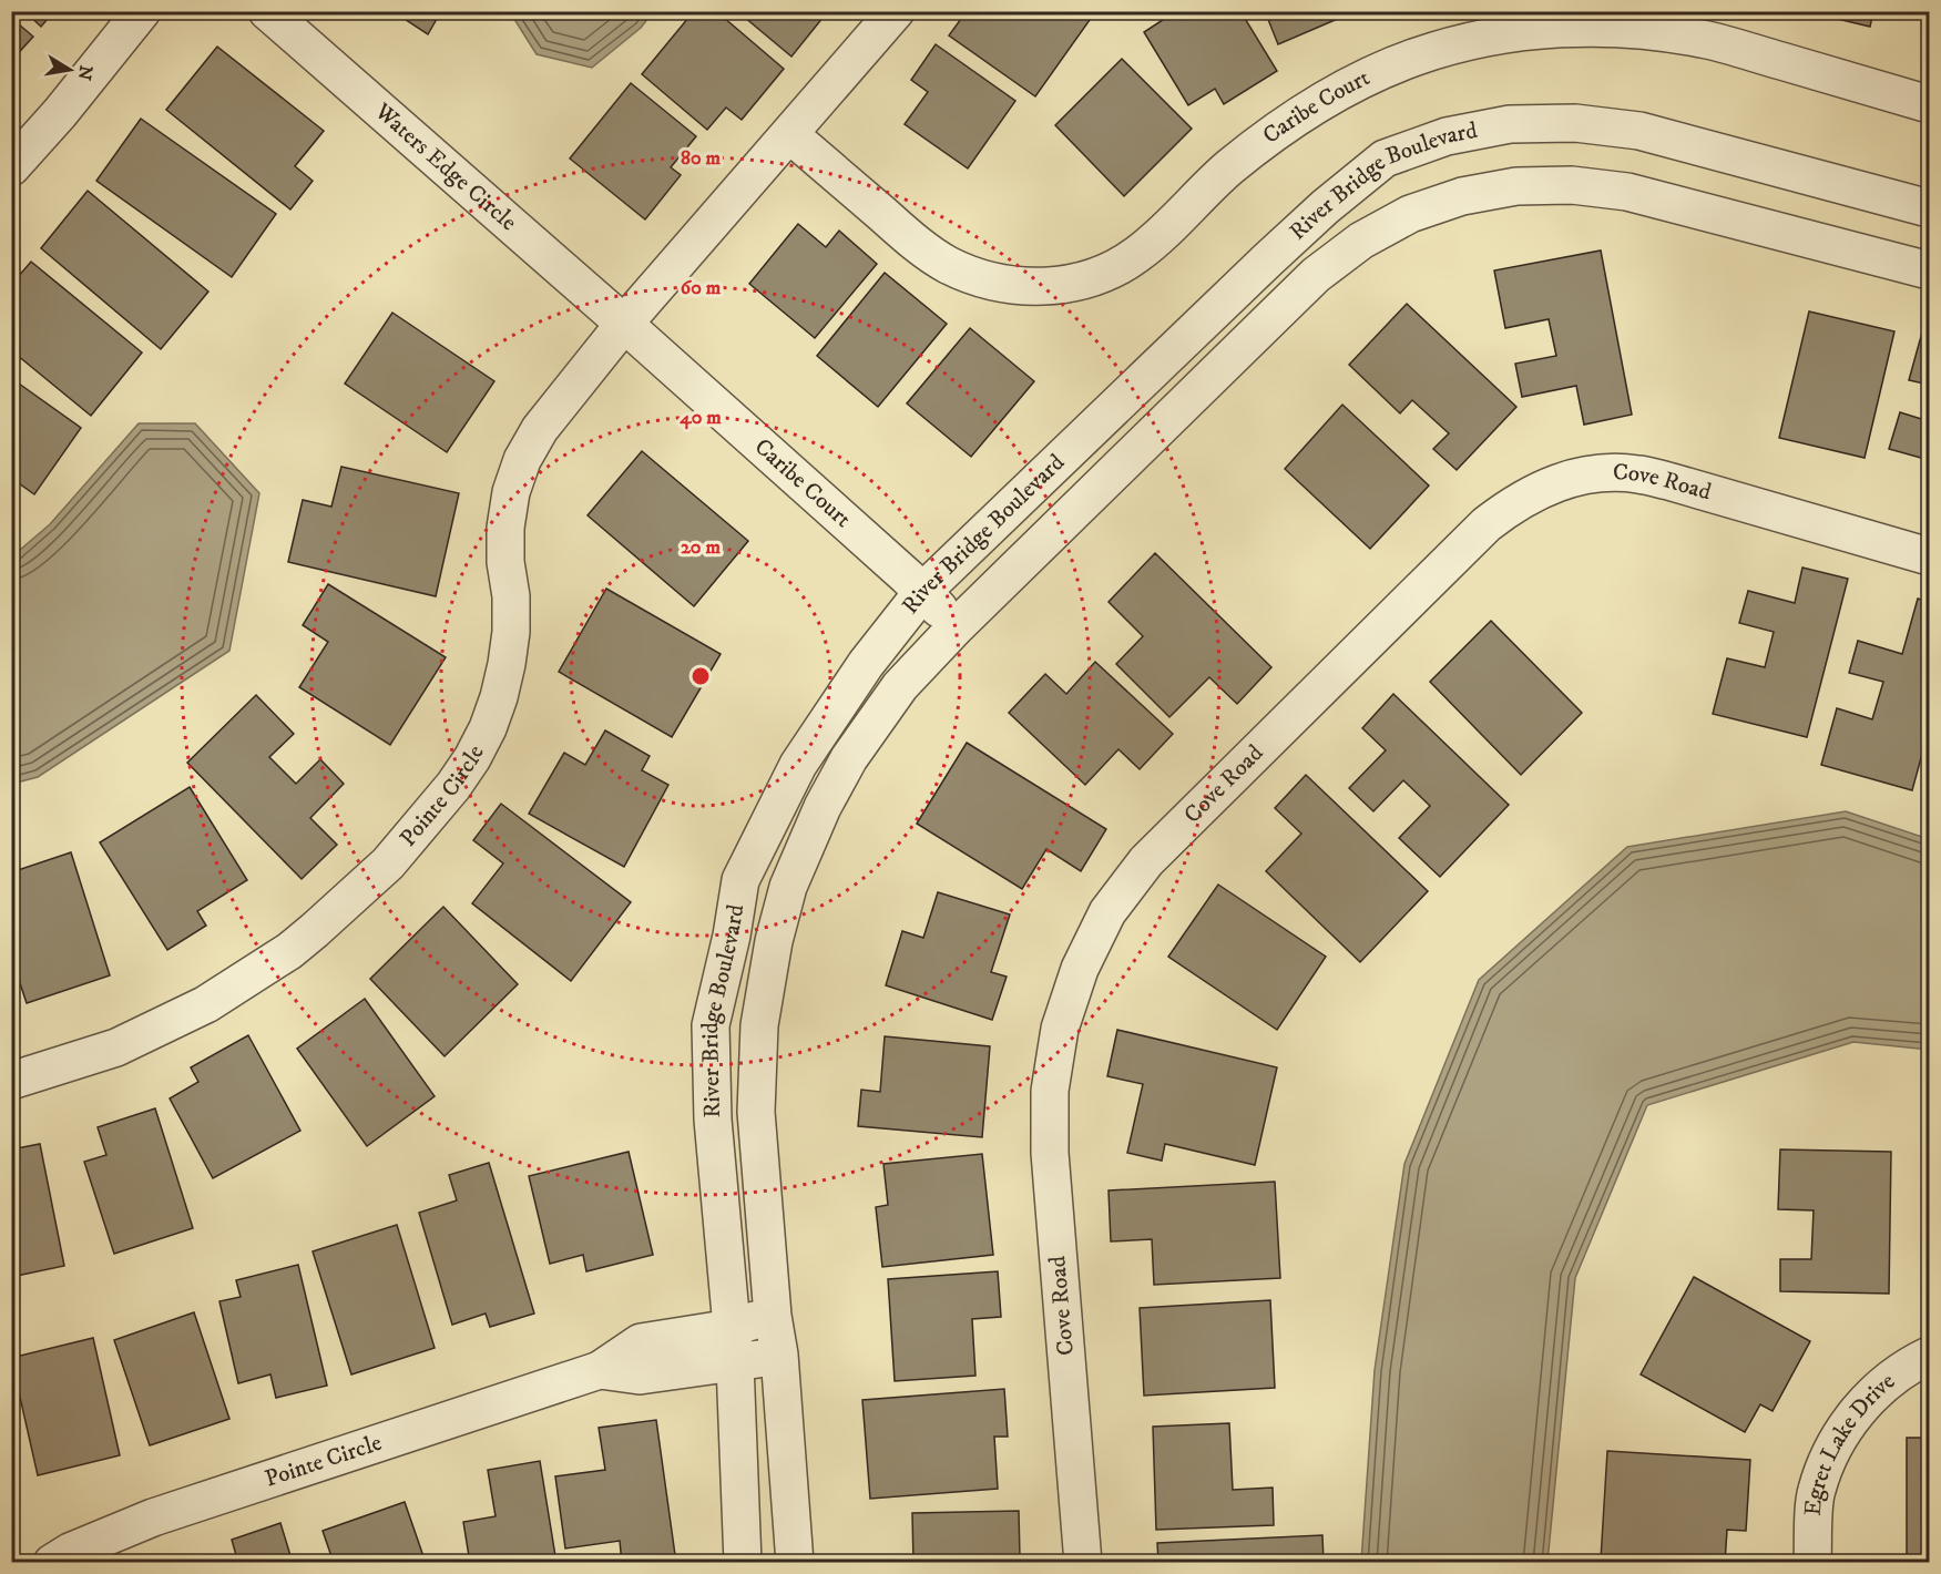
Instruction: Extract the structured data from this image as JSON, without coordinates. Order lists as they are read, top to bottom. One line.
{"streets":{"street":["Caribe Court","Waters Edge Circle","River Bridge Boulevard","Cove Road","Pointe Circle","Egret Lake Drive"]},"crossings":[["Caribe Court","Waters Edge Circle"],["Caribe Court","River Bridge Boulevard"],["Caribe Court","Pointe Circle"],["Waters Edge Circle","Pointe Circle"],["River Bridge Boulevard","Pointe Circle"]],"north":"right","rings":["80 m","60 m","40 m","20 m"]}
